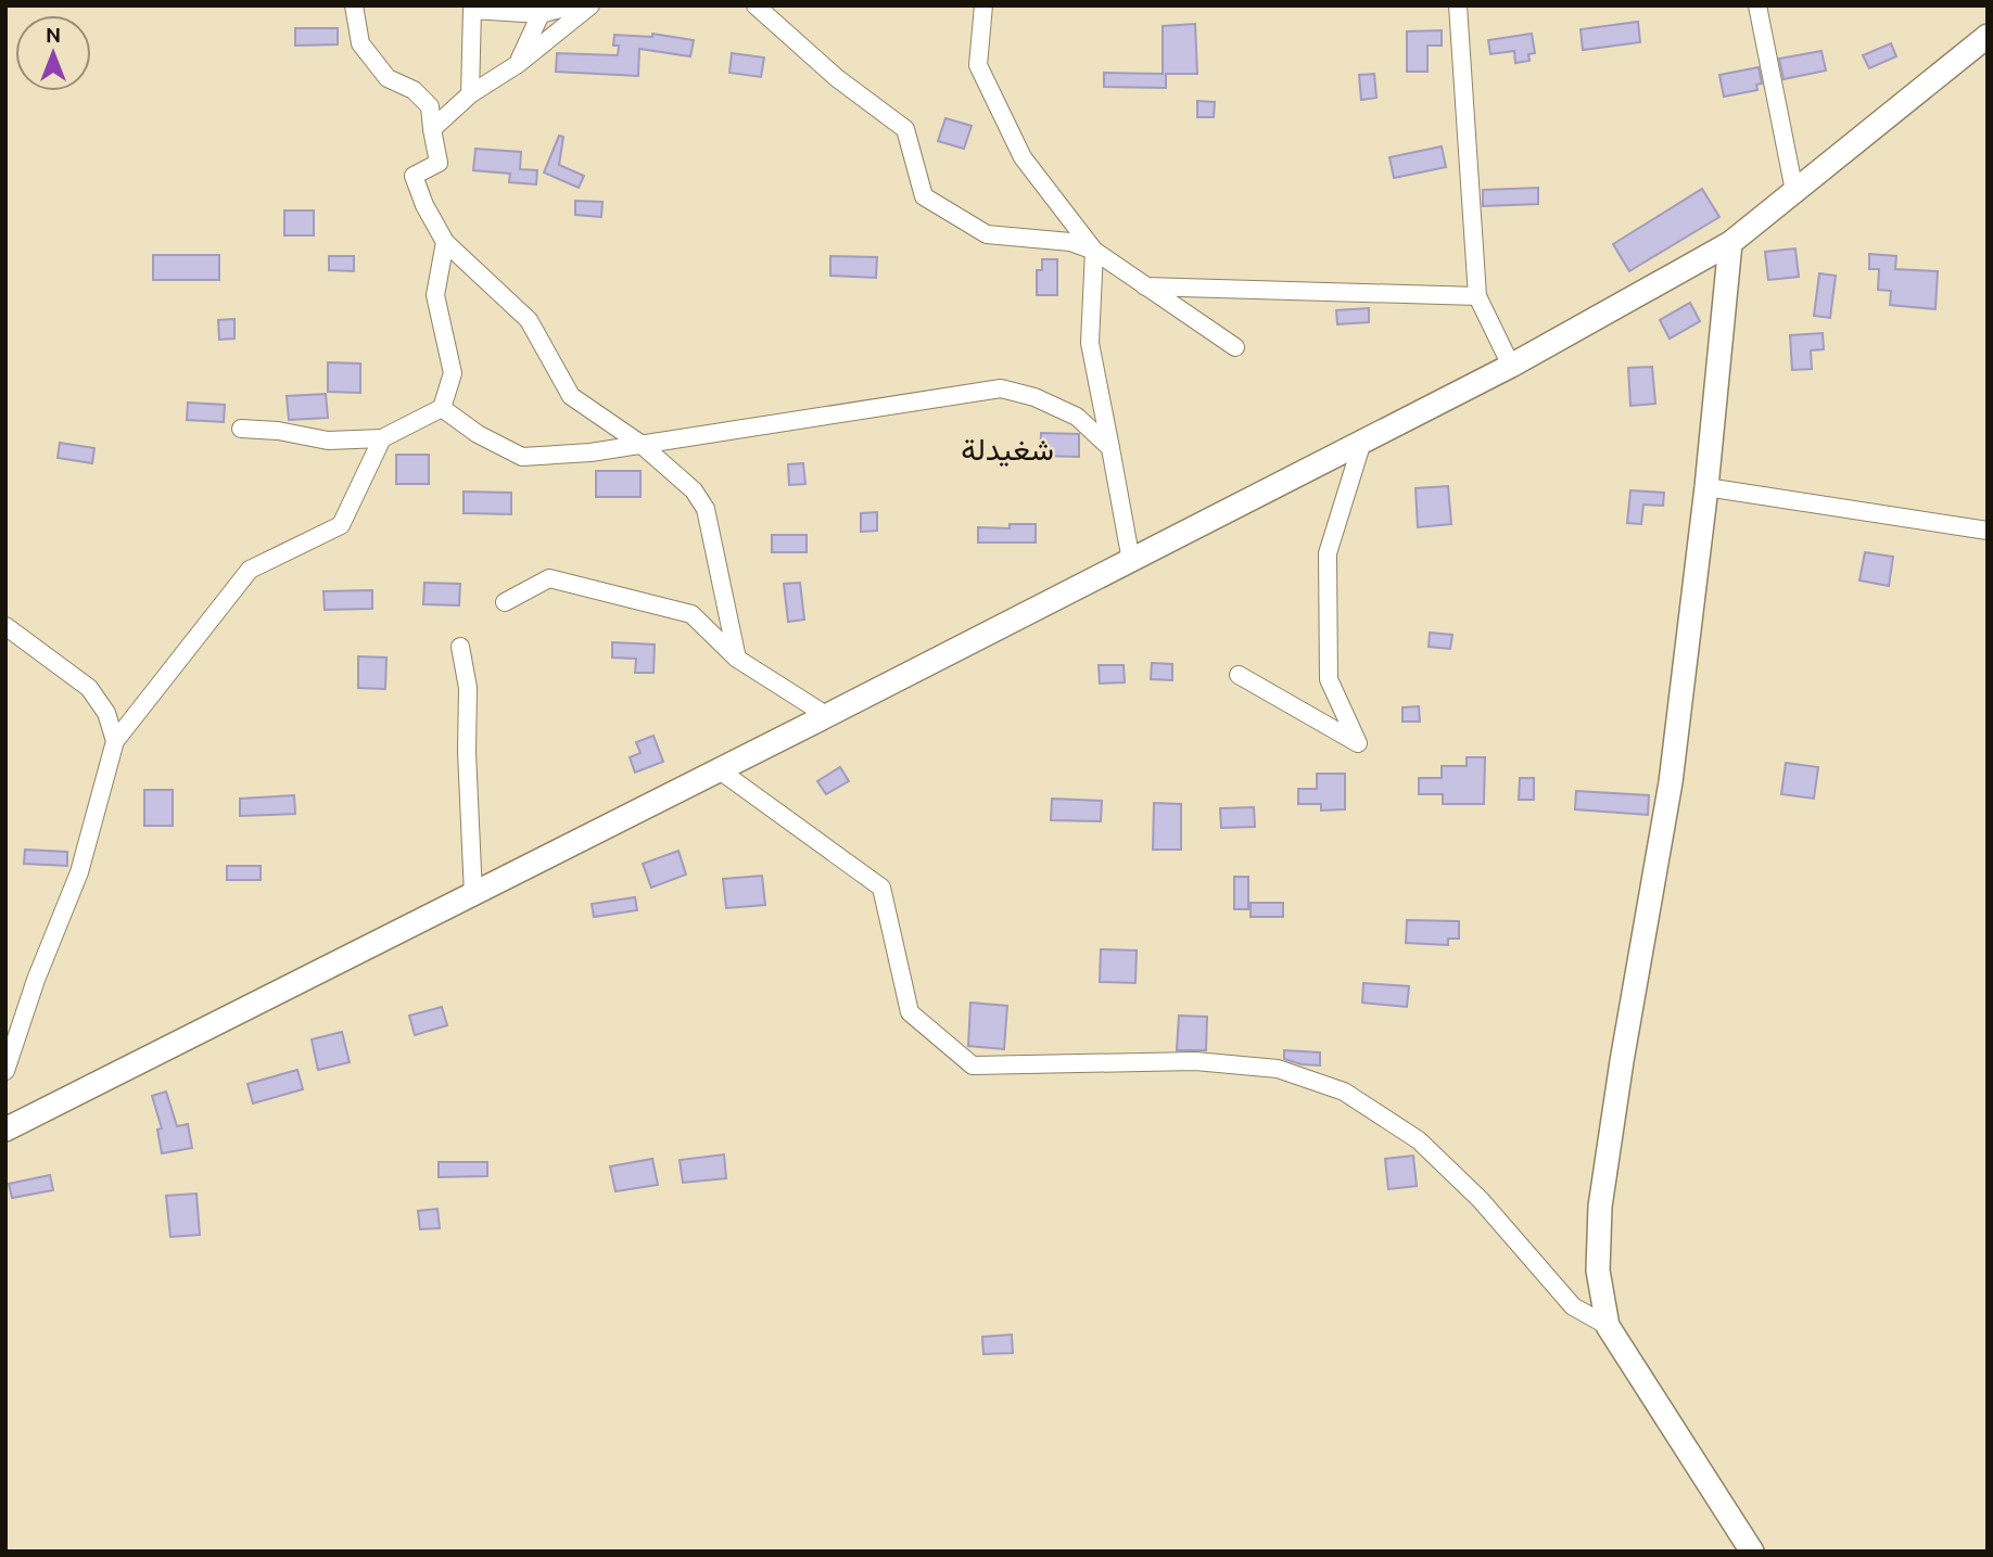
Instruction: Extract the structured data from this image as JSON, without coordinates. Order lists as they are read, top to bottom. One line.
{"districts":["شغيدلة"],"north":"top"}
